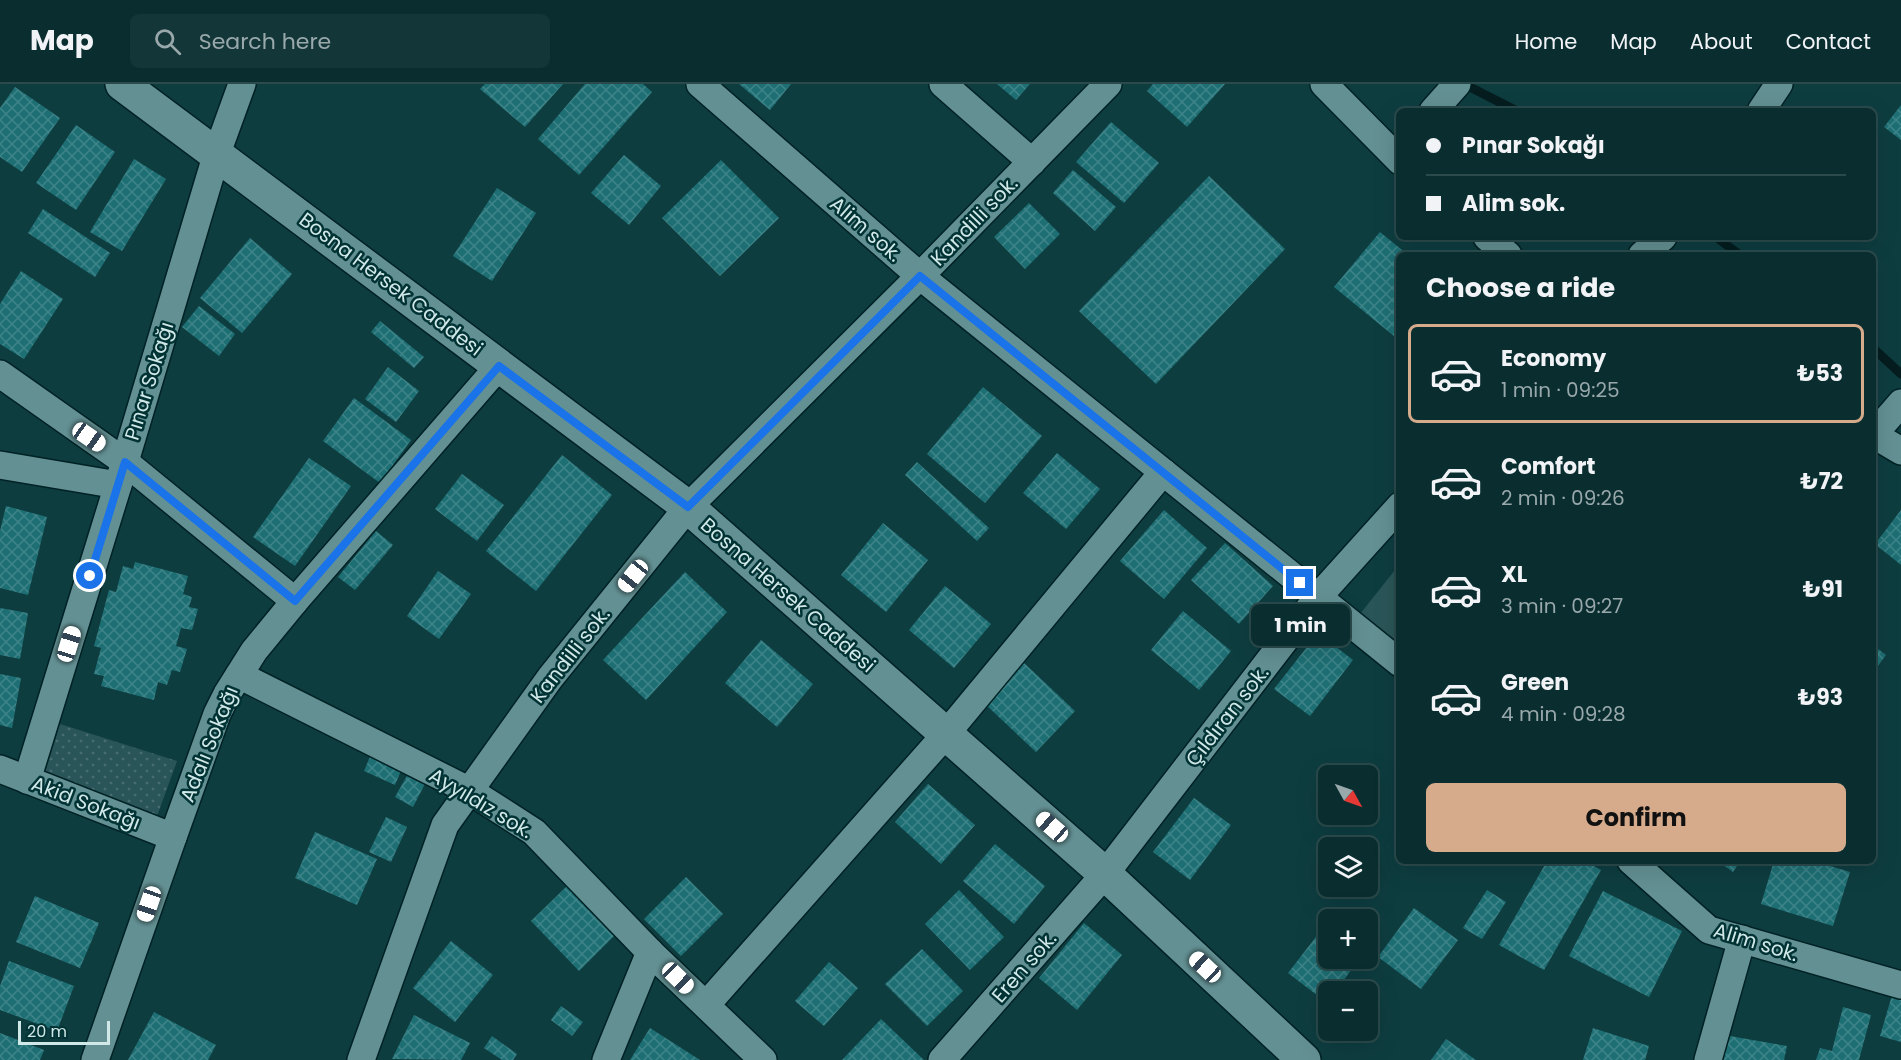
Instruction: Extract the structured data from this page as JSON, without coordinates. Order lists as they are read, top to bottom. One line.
{"streets":{"main road":["Bosna Hersek Caddesi"],"street":["Kandilli sok.","Alim sok.","Pınar Sokağı","Çıldıran sok.","Adalı Sokağı","Akid Sokağı","Ayyıldız sok.","Eren sok."]},"crossings":[["Kandilli sok.","Alim sok."],["Kandilli sok.","Bosna Hersek Caddesi"],["Kandilli sok.","Ayyıldız sok."],["Alim sok.","Çıldıran sok."],["Bosna Hersek Caddesi","Pınar Sokağı"],["Bosna Hersek Caddesi","Çıldıran sok."],["Bosna Hersek Caddesi","Adalı Sokağı"],["Bosna Hersek Caddesi","Eren sok."],["Pınar Sokağı","Akid Sokağı"],["Çıldıran sok.","Eren sok."],["Adalı Sokağı","Akid Sokağı"],["Adalı Sokağı","Ayyıldız sok."]],"scale_bar":"20 m","north":"bottom right","page":{"header":"Map","search":"Search here","nav":["Home","Map","About","Contact"],"banner":["Pınar Sokağı","Alim sok."],"heading":"Choose a ride","list":[{"name":"Economy","note":"1 min · 09:25","value":"₺53"},{"name":"Comfort","note":"2 min · 09:26","value":"₺72"},{"name":"XL","note":"3 min · 09:27","value":"₺91"},{"name":"Green","note":"4 min · 09:28","value":"₺93"}],"bubble":"1 min","map_buttons":["+","−"],"buttons":"Confirm","scale":"20 m"}}
